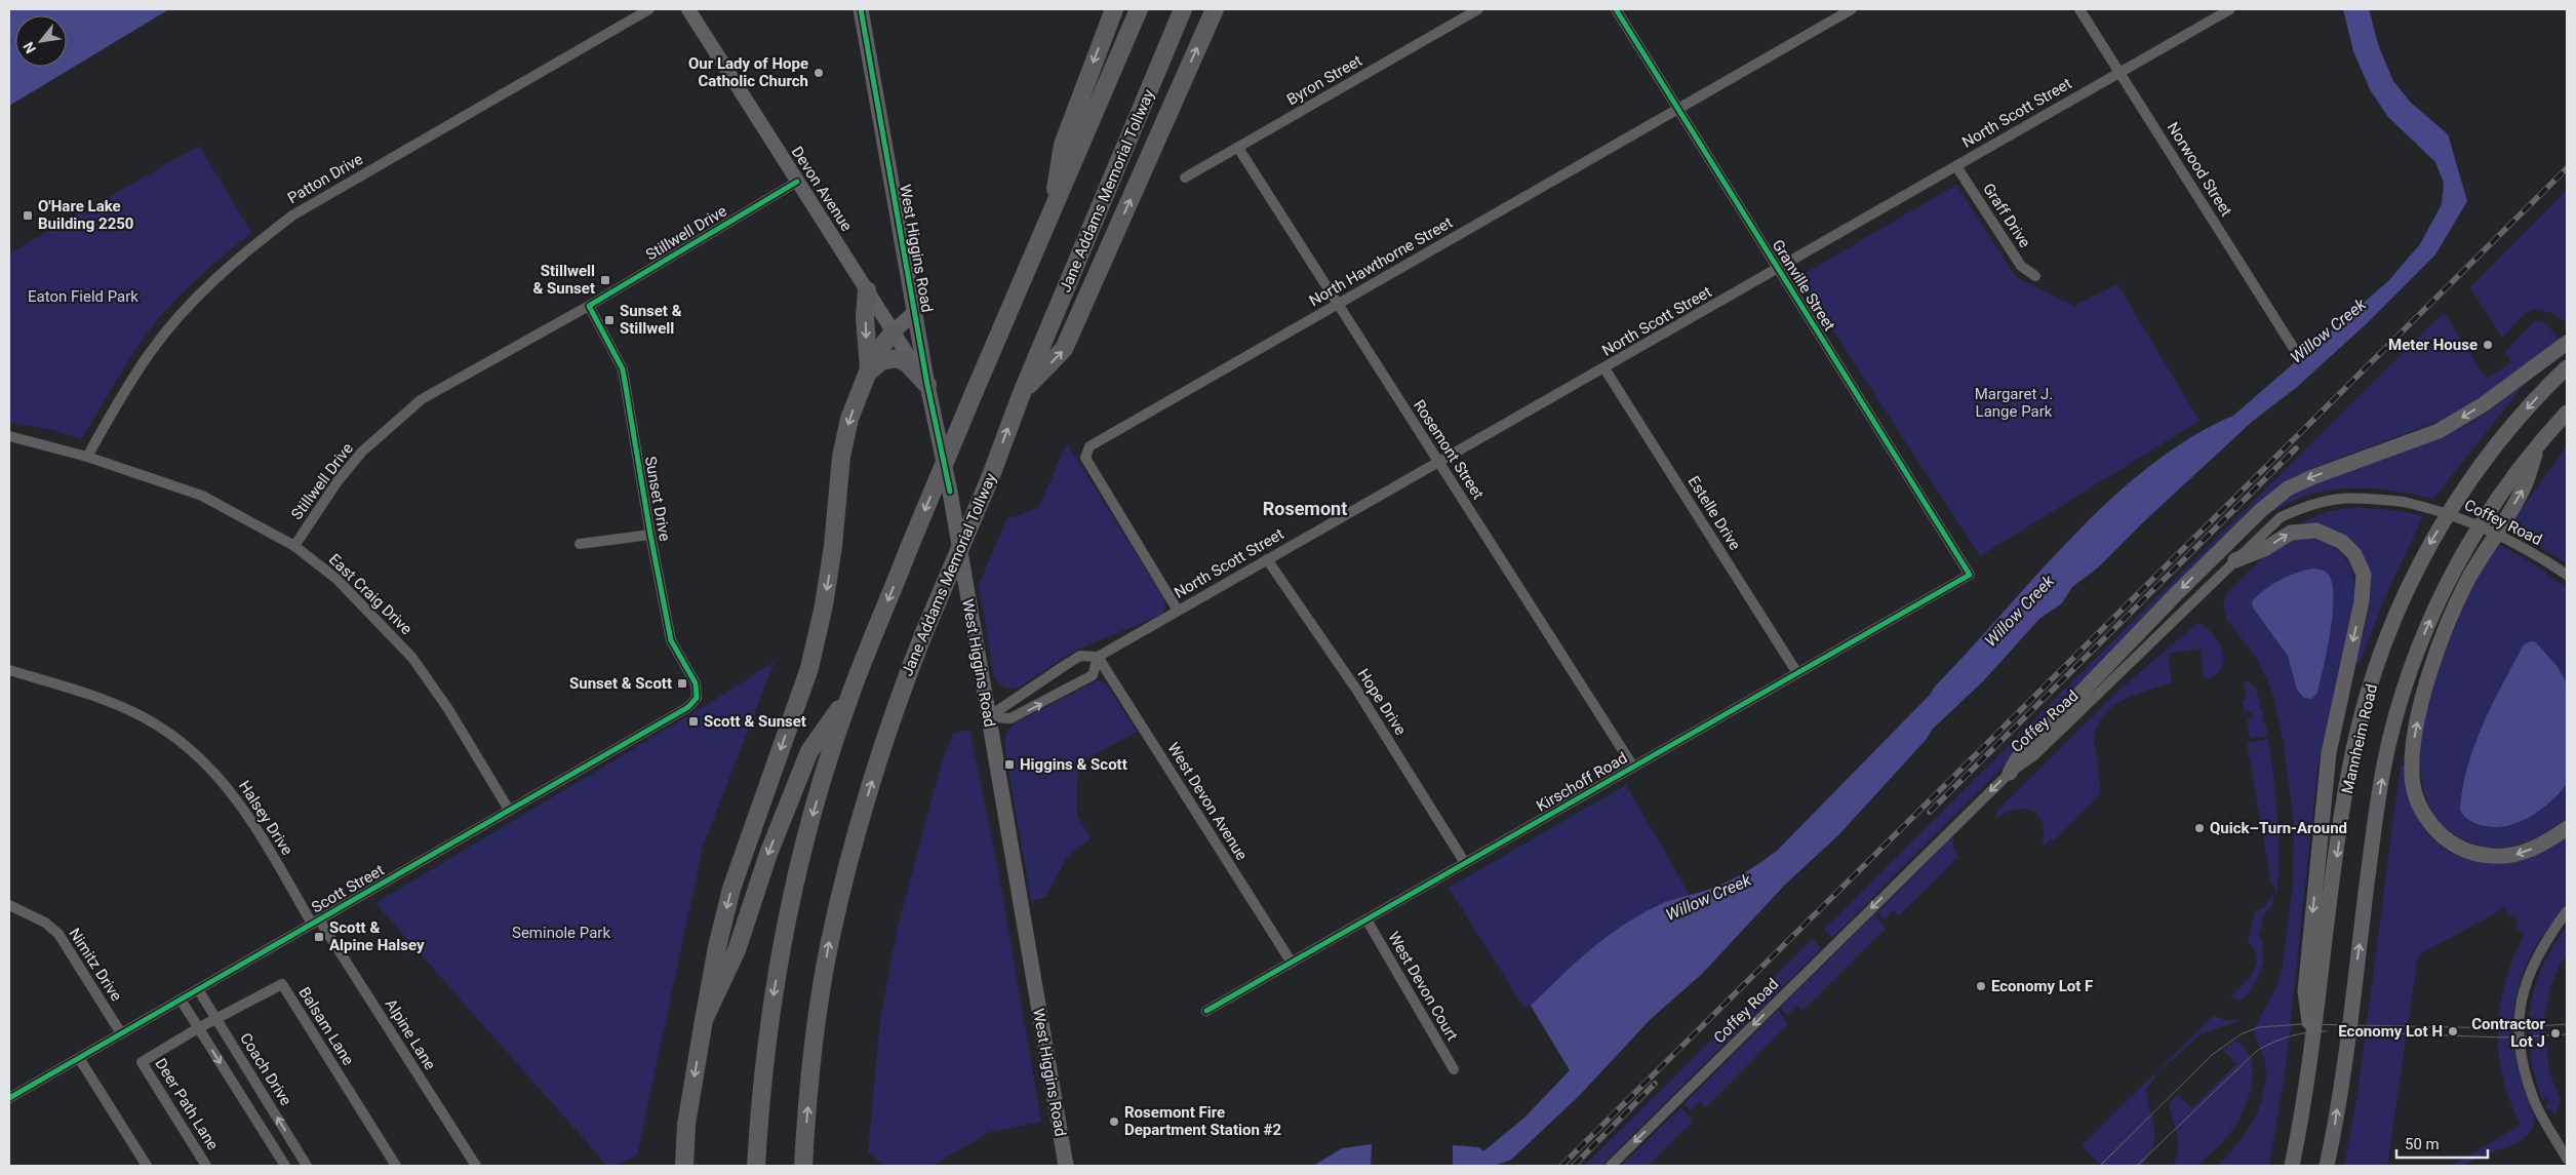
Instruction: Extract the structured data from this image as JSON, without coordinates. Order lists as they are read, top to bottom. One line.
{"streets":{"highway":["Jane Addams Memorial Tollway"],"main road":["Devon Avenue","West Higgins Road","Mannheim Road"],"street":["Byron Street","North Scott Street","Norwood Street","Patton Drive","Graff Drive","Stillwell Drive","North Hawthorne Street","Granville Street","Rosemont Street","Sunset Drive","Estelle Drive","Coffey Road","East Craig Drive","Hope Drive","Kirschoff Road","West Devon Avenue","Halsey Drive","Scott Street","Nimitz Drive","West Devon Court","Balsam Lane","Alpine Lane","Coach Drive","Deer Path Lane"]},"crossings":[["Byron Street","Rosemont Street"],["North Scott Street","Norwood Street"],["North Scott Street","Graff Drive"],["North Scott Street","West Higgins Road"],["North Scott Street","North Hawthorne Street"],["North Scott Street","Granville Street"],["North Scott Street","Rosemont Street"],["North Scott Street","Estelle Drive"],["North Scott Street","Hope Drive"],["North Scott Street","West Devon Avenue"],["Patton Drive","East Craig Drive"],["Devon Avenue","Stillwell Drive"],["Devon Avenue","West Higgins Road"],["Stillwell Drive","Sunset Drive"],["Stillwell Drive","East Craig Drive"],["North Hawthorne Street","Granville Street"],["North Hawthorne Street","Rosemont Street"],["Granville Street","Kirschoff Road"],["Rosemont Street","Kirschoff Road"],["Sunset Drive","Scott Street"],["Estelle Drive","Kirschoff Road"],["East Craig Drive","Scott Street"],["Hope Drive","Kirschoff Road"],["Kirschoff Road","West Devon Avenue"],["Kirschoff Road","West Devon Court"],["Halsey Drive","Scott Street"],["Halsey Drive","Alpine Lane"],["Scott Street","Nimitz Drive"],["Scott Street","Alpine Lane"],["Scott Street","Coach Drive"],["Balsam Lane","Coach Drive"],["Balsam Lane","Deer Path Lane"]],"one_way":["Coffey Road"],"districts":["Rosemont"],"water":["Willow Creek"],"parks":["Eaton Field Park","Margaret J. Lange Park","Seminole Park"],"places":{"other":["Our Lady of Hope Catholic Church","Meter House","Quick–Turn-Around","Economy Lot F","Economy Lot H","Contractor Lot J","Rosemont Fire Department Station #2"],"transit":["O'Hare Lake Building 2250","Stillwell & Sunset","Sunset & Stillwell","Sunset & Scott","Scott & Sunset","Higgins & Scott","Scott & Alpine Halsey"]},"scale_bar":"50 m","north":"bottom left"}
